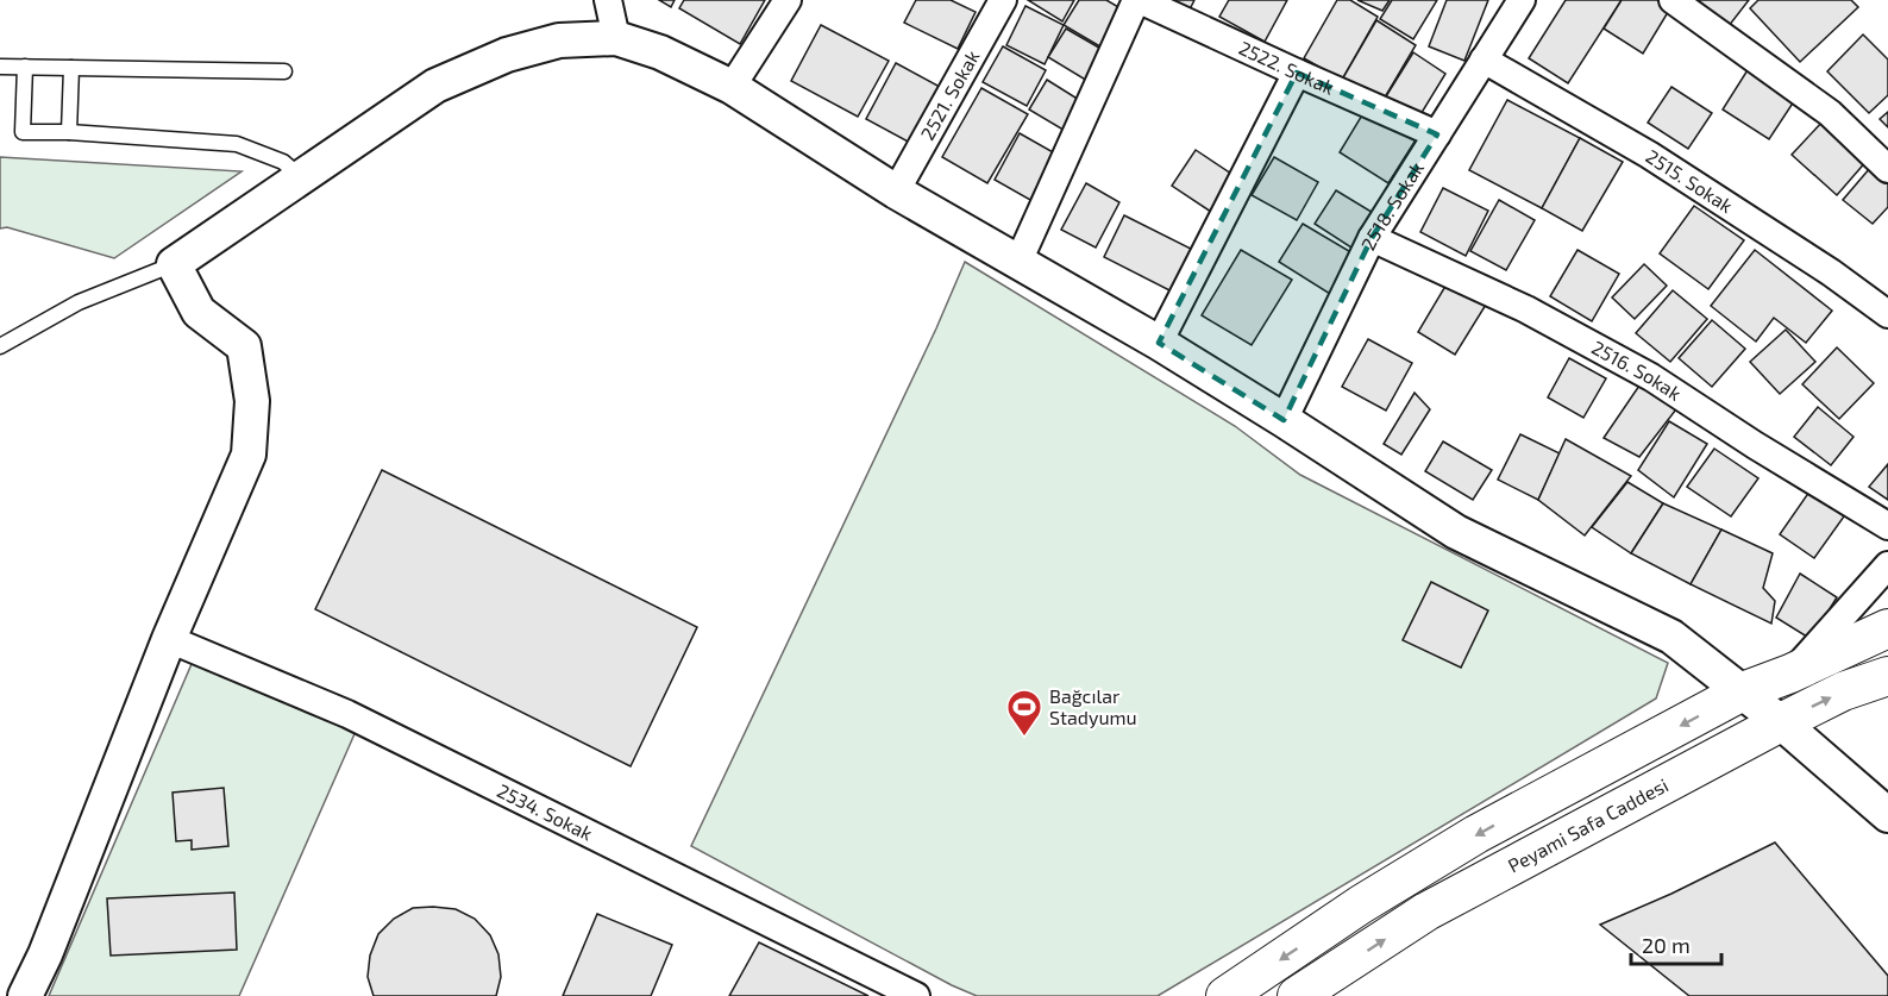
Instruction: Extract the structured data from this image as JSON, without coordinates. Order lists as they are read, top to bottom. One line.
{"streets":{"main road":["Peyami Safa Caddesi"],"street":["2522. Sokak","2521. Sokak","2515. Sokak","2518. Sokak","2516. Sokak","2534. Sokak"]},"crossings":[["2522. Sokak","2518. Sokak"],["2515. Sokak","2518. Sokak"],["2518. Sokak","2516. Sokak"]],"places":{"sports":["Bağcılar Stadyumu"]},"scale_bar":"20 m"}
